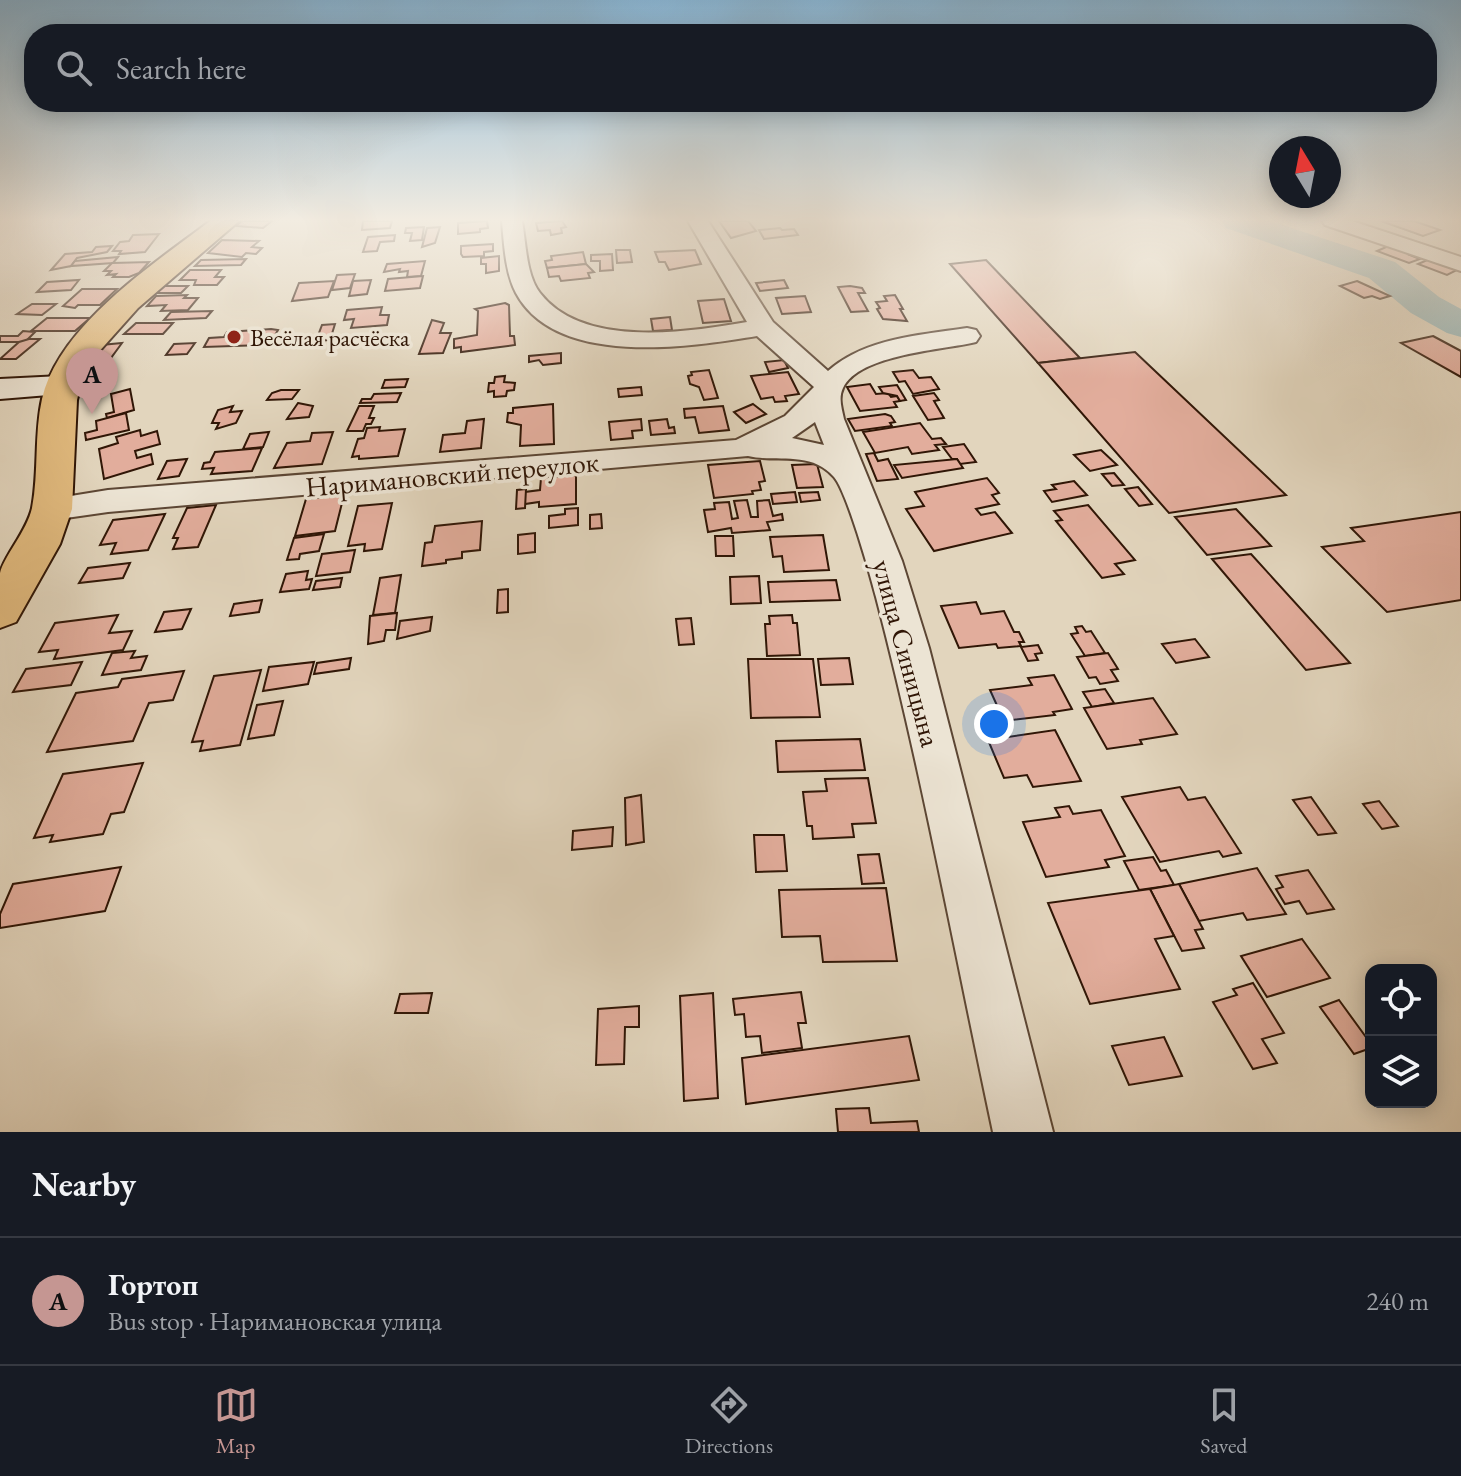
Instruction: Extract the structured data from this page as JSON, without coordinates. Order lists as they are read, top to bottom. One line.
{"streets":{"street":["Наримановский переулок","улица Синицына"]},"crossings":[["Наримановский переулок","улица Синицына"]],"places":["Весёлая расчёска"],"north":"top","page":{"search":"Search here","pins":"A","heading":"Nearby","list":[{"mark":"A","name":"Гортоп","note":"Bus stop · Наримановская улица","value":"240 m"}],"nav":["Map","Directions","Saved"]}}
